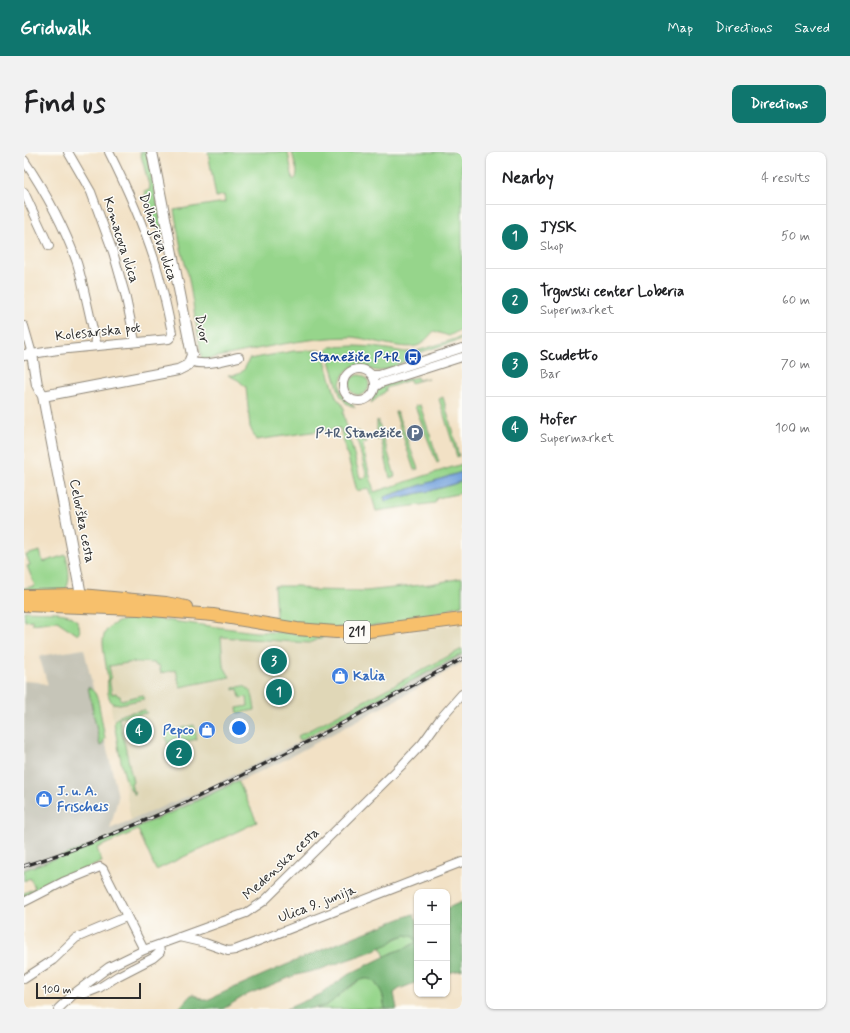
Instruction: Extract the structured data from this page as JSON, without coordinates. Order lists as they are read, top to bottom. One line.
{"streets":{"main road":["211"],"street":["Dolharjeva ulica","Komacova ulica","Dvor","Kolesarska pot","Celovška cesta","Medenska cesta","Ulica 9. junija"]},"crossings":[["Dolharjeva ulica","Kolesarska pot"],["Komacova ulica","Kolesarska pot"],["Dvor","Celovška cesta"],["Kolesarska pot","Celovška cesta"],["Celovška cesta","211"],["Medenska cesta","Ulica 9. junija"]],"places":{"bus stop":["Stanežiče P+R"],"parking":["P+R Stanežiče"],"shop":["Kalia","Pepco","J. u. A. Frischeis"]},"scale_bar":"100 m","page":{"header":"Gridwalk","nav":["Map","Directions","Saved"],"buttons":"Directions","title":"Find us","heading":["Nearby","4 results"],"list":[{"mark":"1","name":"JYSK","note":"Shop","value":"50 m"},{"mark":"2","name":"Trgovski center Loberia","note":"Supermarket","value":"60 m"},{"mark":"3","name":"Scudetto","note":"Bar","value":"70 m"},{"mark":"4","name":"Hofer","note":"Supermarket","value":"100 m"}],"pins":["3","1","4","2"],"map_buttons":["+","−"],"scale":"100 m"}}
